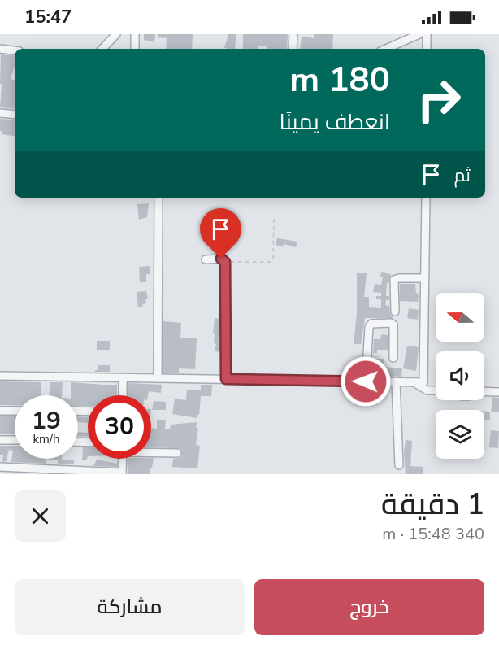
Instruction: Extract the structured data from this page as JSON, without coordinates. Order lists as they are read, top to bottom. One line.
{"north":"left","page":{"status":"15:47","turn":["180 m","انعطف يمينًا"],"then":"ثم","speed":"19 km/h","limit":"30","heading":["1 دقيقة","340 m · 15:48"],"buttons":["خروج","مشاركة"]}}
